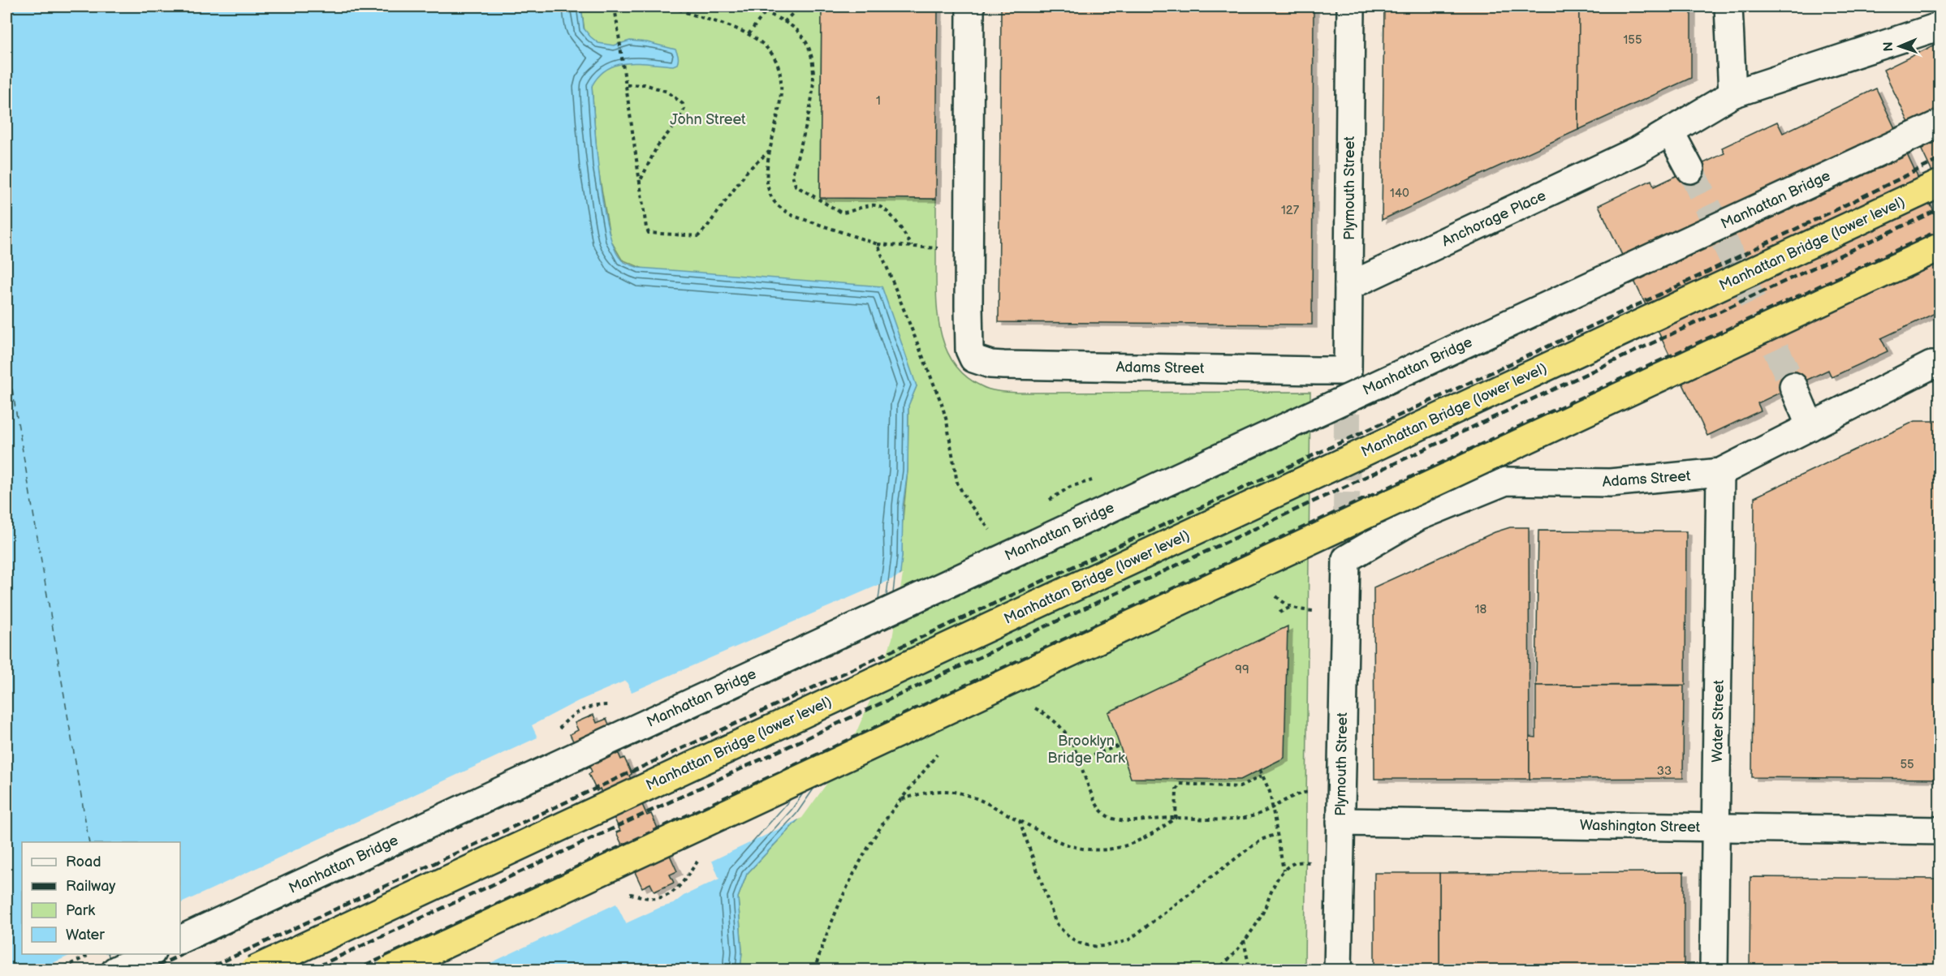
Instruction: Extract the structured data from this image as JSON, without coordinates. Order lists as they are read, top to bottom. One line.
{"streets":{"main road":["Manhattan Bridge (lower level)"],"street":["Plymouth Street","Manhattan Bridge","Anchorage Place","Adams Street","Water Street","Washington Street"]},"crossings":[["Plymouth Street","Anchorage Place"],["Plymouth Street","Adams Street"],["Plymouth Street","Washington Street"],["Adams Street","Water Street"],["Water Street","Washington Street"]],"parks":["John Street","Brooklyn Bridge Park"],"house_numbers":["155","1","140","127","18","99","55","33"],"legend":["Road","Railway","Park","Water"],"north":"left"}
